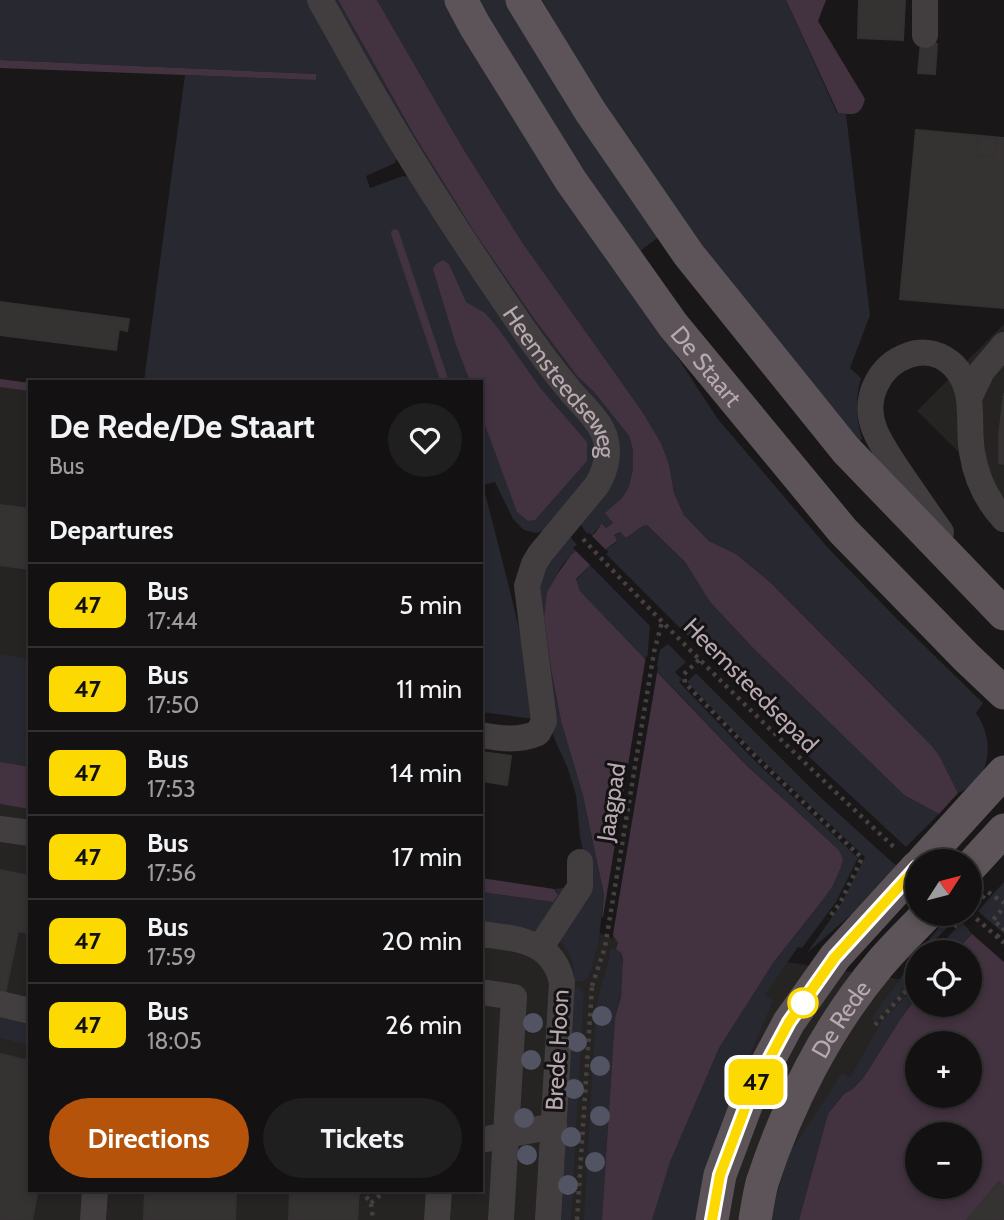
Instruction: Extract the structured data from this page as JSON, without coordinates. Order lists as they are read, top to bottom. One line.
{"streets":{"main road":["De Staart","De Rede"],"street":["Heemsteedseweg","Brede Hoon"],"path":["Heemsteedsepad","Jaagpad"]},"crossings":[["Heemsteedseweg","Heemsteedsepad"],["Heemsteedsepad","Jaagpad"]],"lines":["bus line 47"],"north":"top right","page":{"on_map":"47","heading":[["De Rede/De Staart","Bus"],"Departures"],"list":[{"mark":"47","name":"Bus","note":"17:44","value":"5 min"},{"mark":"47","name":"Bus","note":"17:50","value":"11 min"},{"mark":"47","name":"Bus","note":"17:53","value":"14 min"},{"mark":"47","name":"Bus","note":"17:56","value":"17 min"},{"mark":"47","name":"Bus","note":"17:59","value":"20 min"},{"mark":"47","name":"Bus","note":"18:05","value":"26 min"}],"map_buttons":["+","−"],"buttons":["Directions","Tickets"]}}
